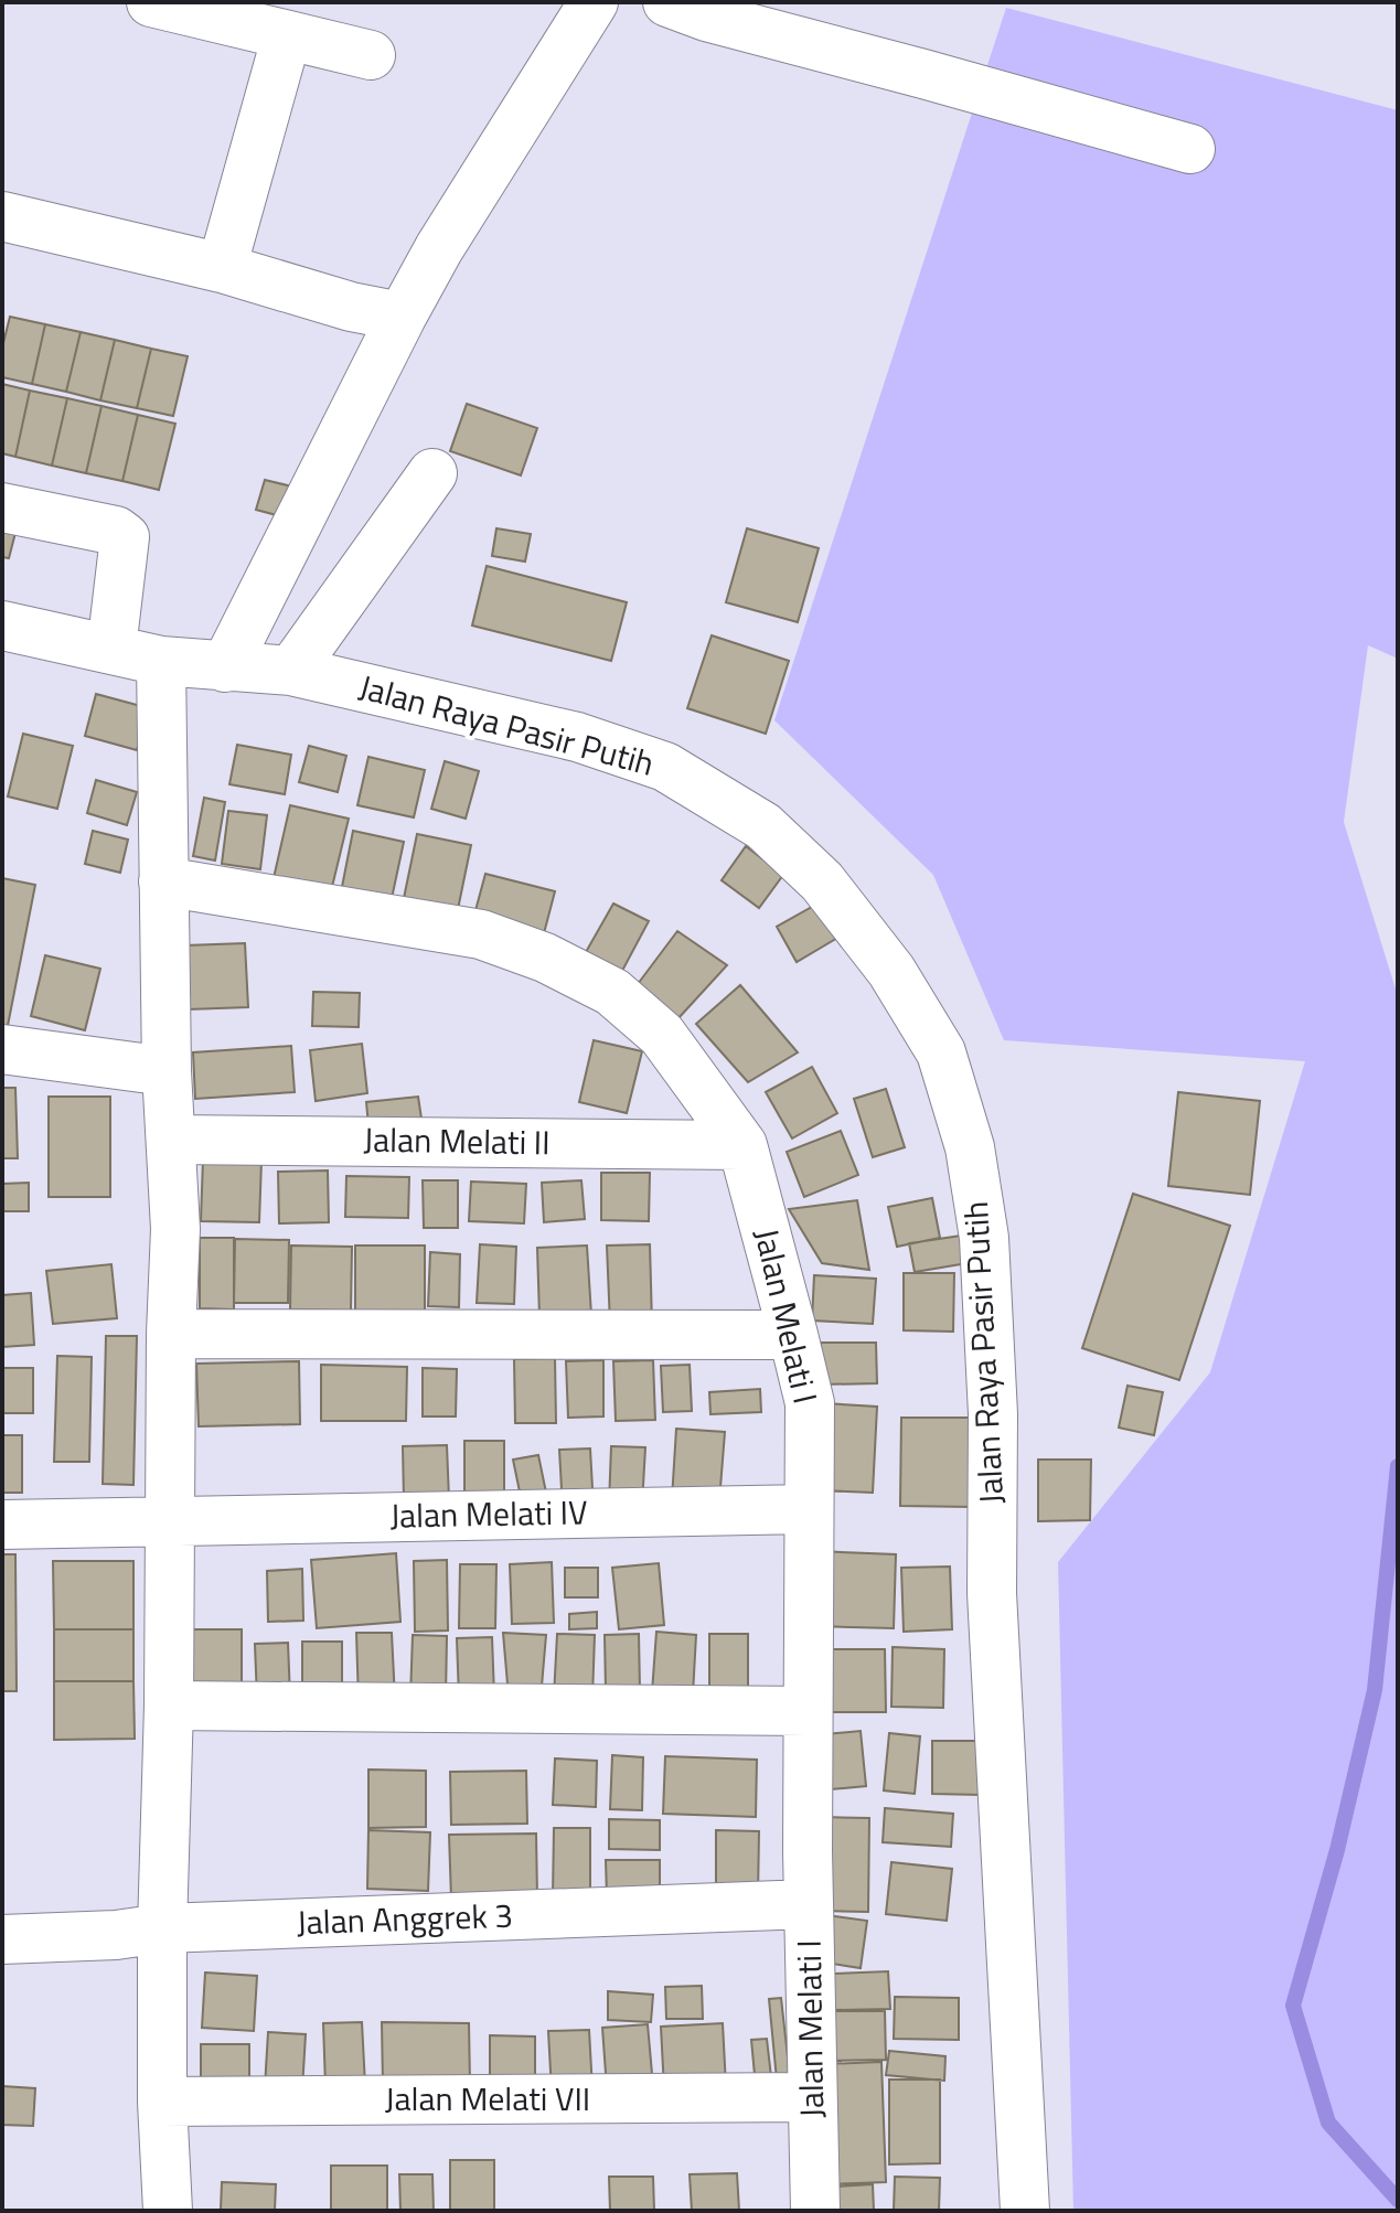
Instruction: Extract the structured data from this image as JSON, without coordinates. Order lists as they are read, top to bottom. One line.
{"streets":{"street":["Jalan Raya Pasir Putih","Jalan Melati II","Jalan Melati I","Jalan Melati IV","Jalan Anggrek 3","Jalan Melati VII"]},"crossings":[["Jalan Melati II","Jalan Melati I"],["Jalan Melati I","Jalan Melati IV"],["Jalan Melati I","Jalan Anggrek 3"],["Jalan Melati I","Jalan Melati VII"]]}
